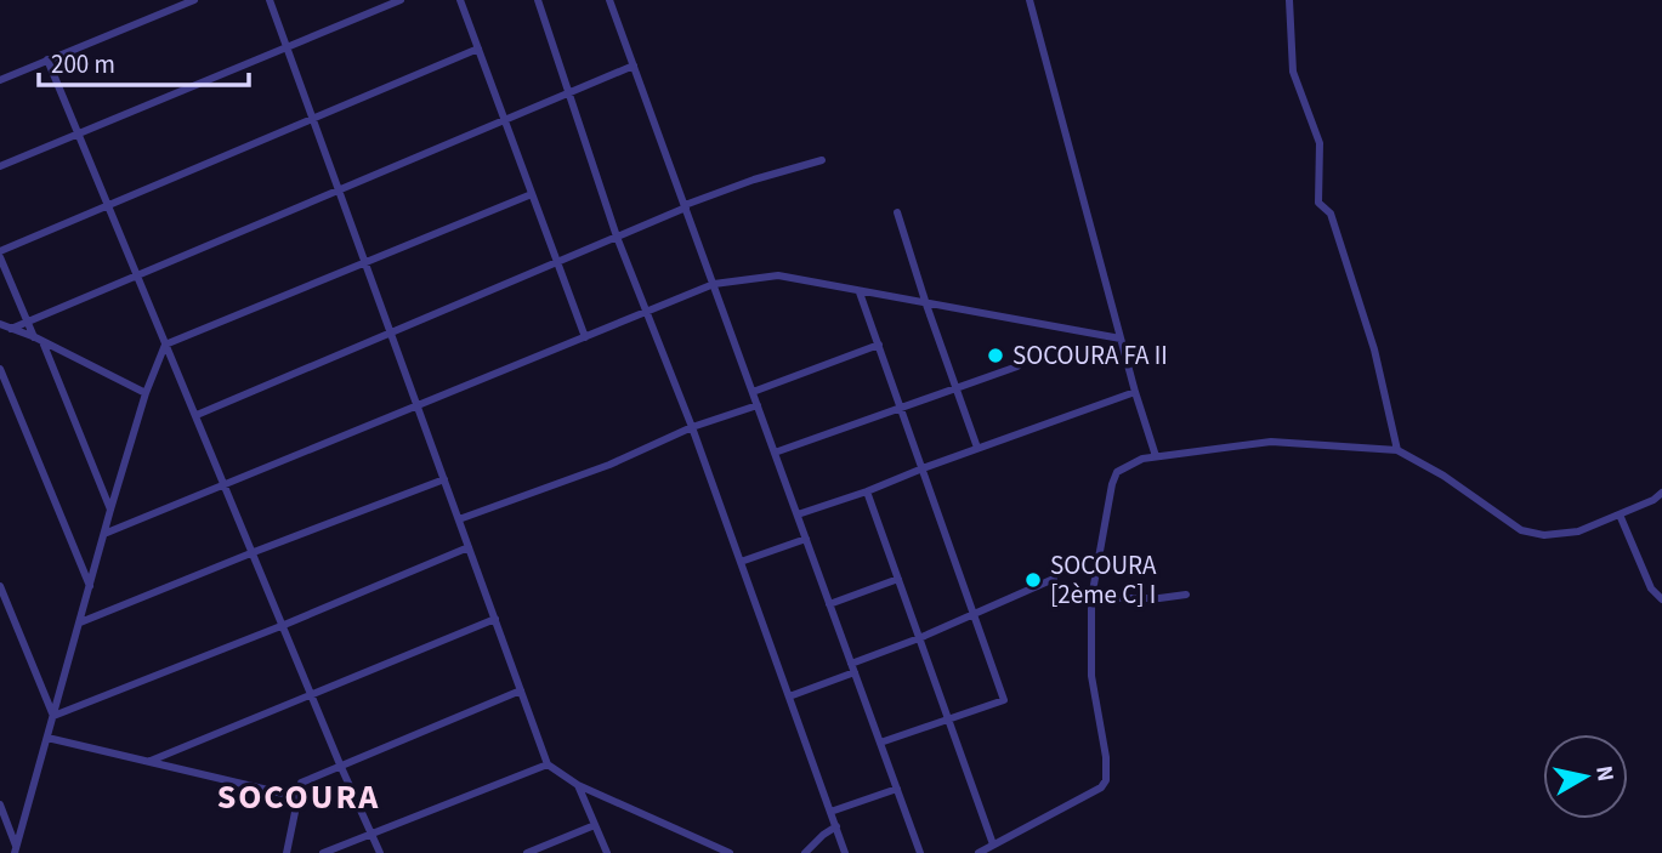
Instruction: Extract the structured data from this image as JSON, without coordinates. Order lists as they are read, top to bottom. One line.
{"districts":["SOCOURA"],"places":["SOCOURA FA II","SOCOURA [2ème C] I"],"scale_bar":"200 m","north":"right"}
